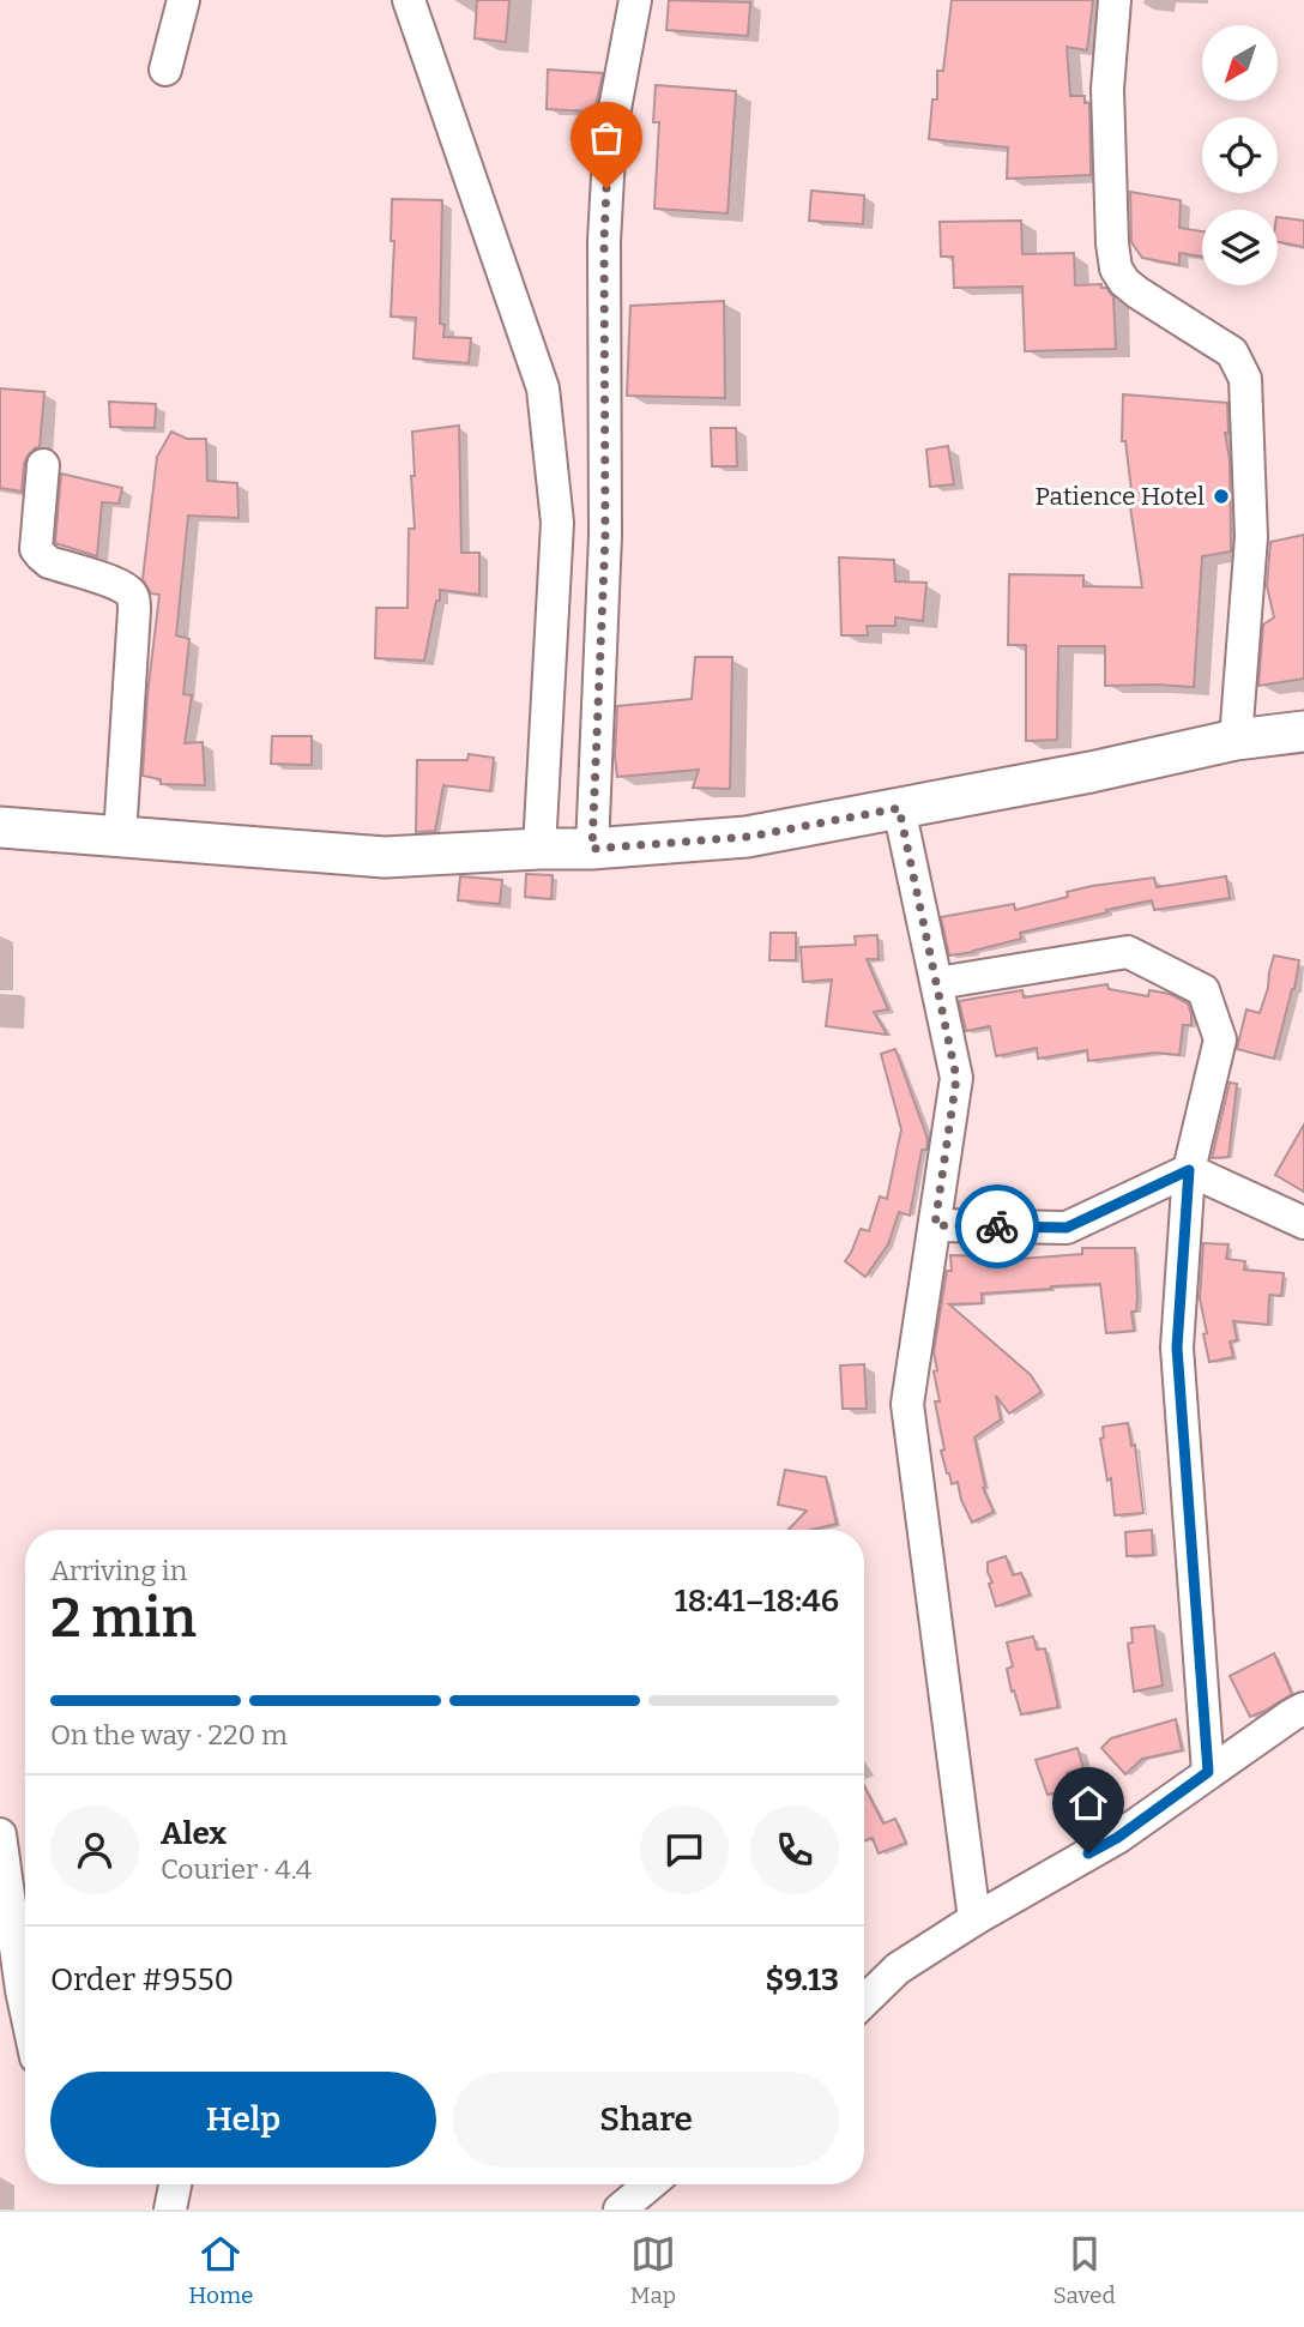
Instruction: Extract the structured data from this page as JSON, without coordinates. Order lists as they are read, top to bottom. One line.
{"places":["Patience Hotel"],"north":"bottom left","page":{"heading":["2 min","Arriving in","18:41–18:46"],"panel":["Alex","Courier · 4.4","Order #9550","$9.13"],"bar":"On the way · 220 m","buttons":["Help","Share"],"tabs":["Home","Map","Saved"]}}
